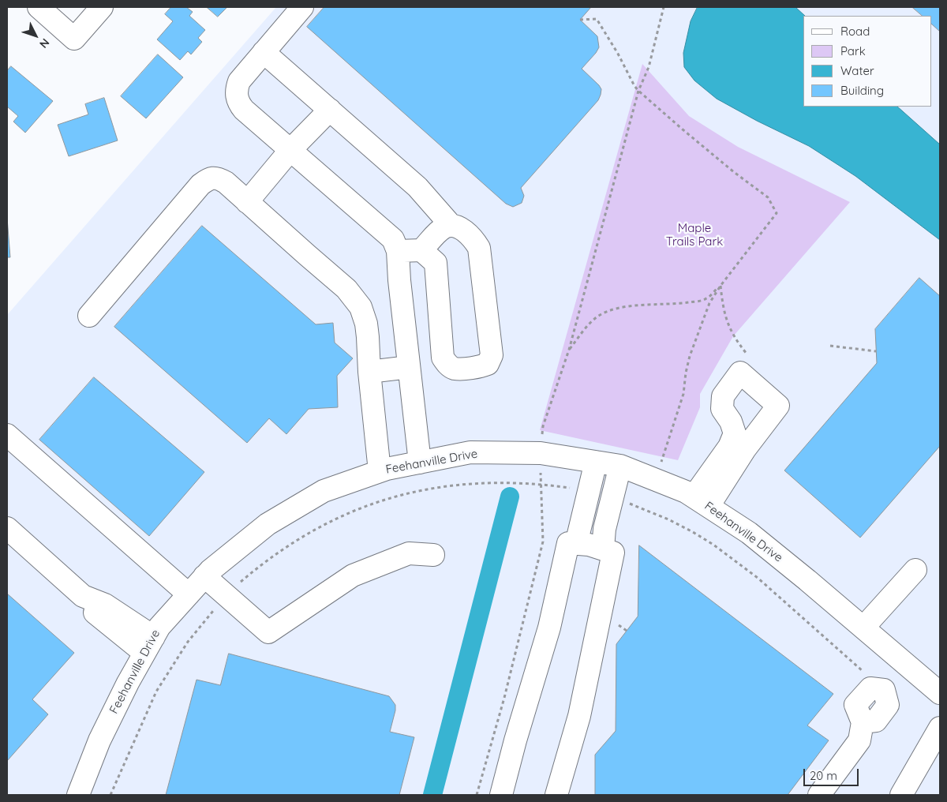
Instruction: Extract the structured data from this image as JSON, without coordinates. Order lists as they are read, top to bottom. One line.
{"streets":{"street":["Feehanville Drive"]},"parks":["Maple Trails Park"],"legend":["Road","Park","Water","Building"],"scale_bar":"20 m","north":"bottom right"}
